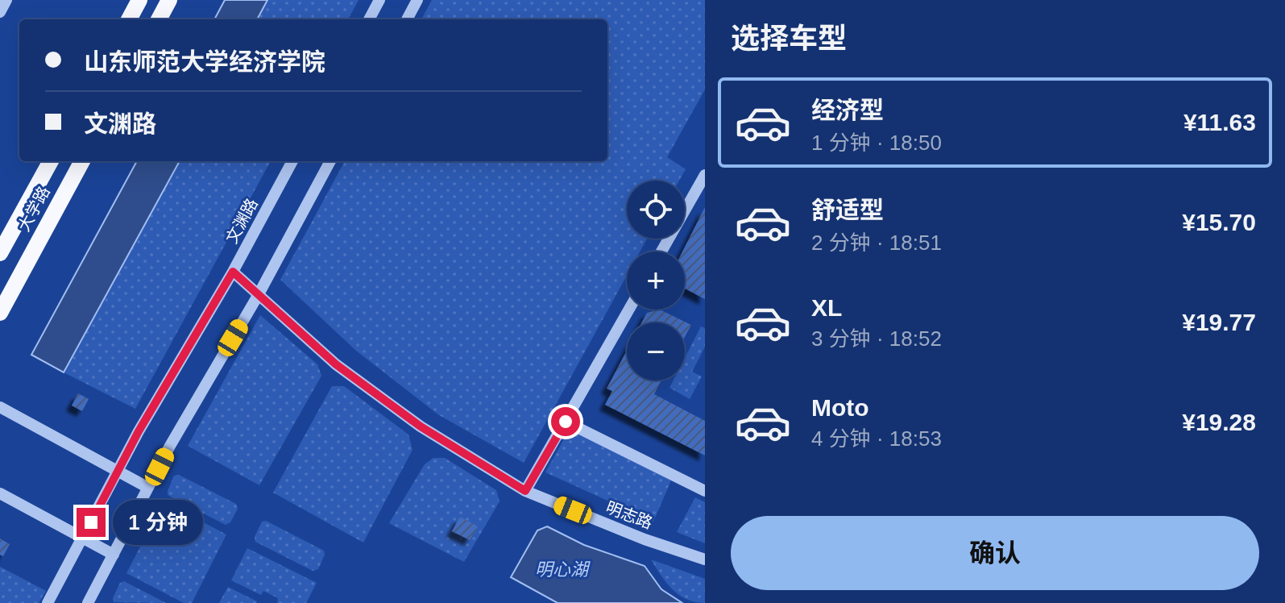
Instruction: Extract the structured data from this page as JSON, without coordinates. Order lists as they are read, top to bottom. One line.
{"streets":{"main road":["大学路"],"street":["文渊路","明志路"]},"crossings":[["文渊路","明志路"]],"water":["明心湖"],"page":{"heading":"选择车型","banner":["山东师范大学经济学院","文渊路"],"list":[{"name":"经济型","note":"1 分钟 · 18:50","value":"¥11.63"},{"name":"舒适型","note":"2 分钟 · 18:51","value":"¥15.70"},{"name":"XL","note":"3 分钟 · 18:52","value":"¥19.77"},{"name":"Moto","note":"4 分钟 · 18:53","value":"¥19.28"}],"map_buttons":["+","−"],"bubble":"1 分钟","buttons":"确认"}}
